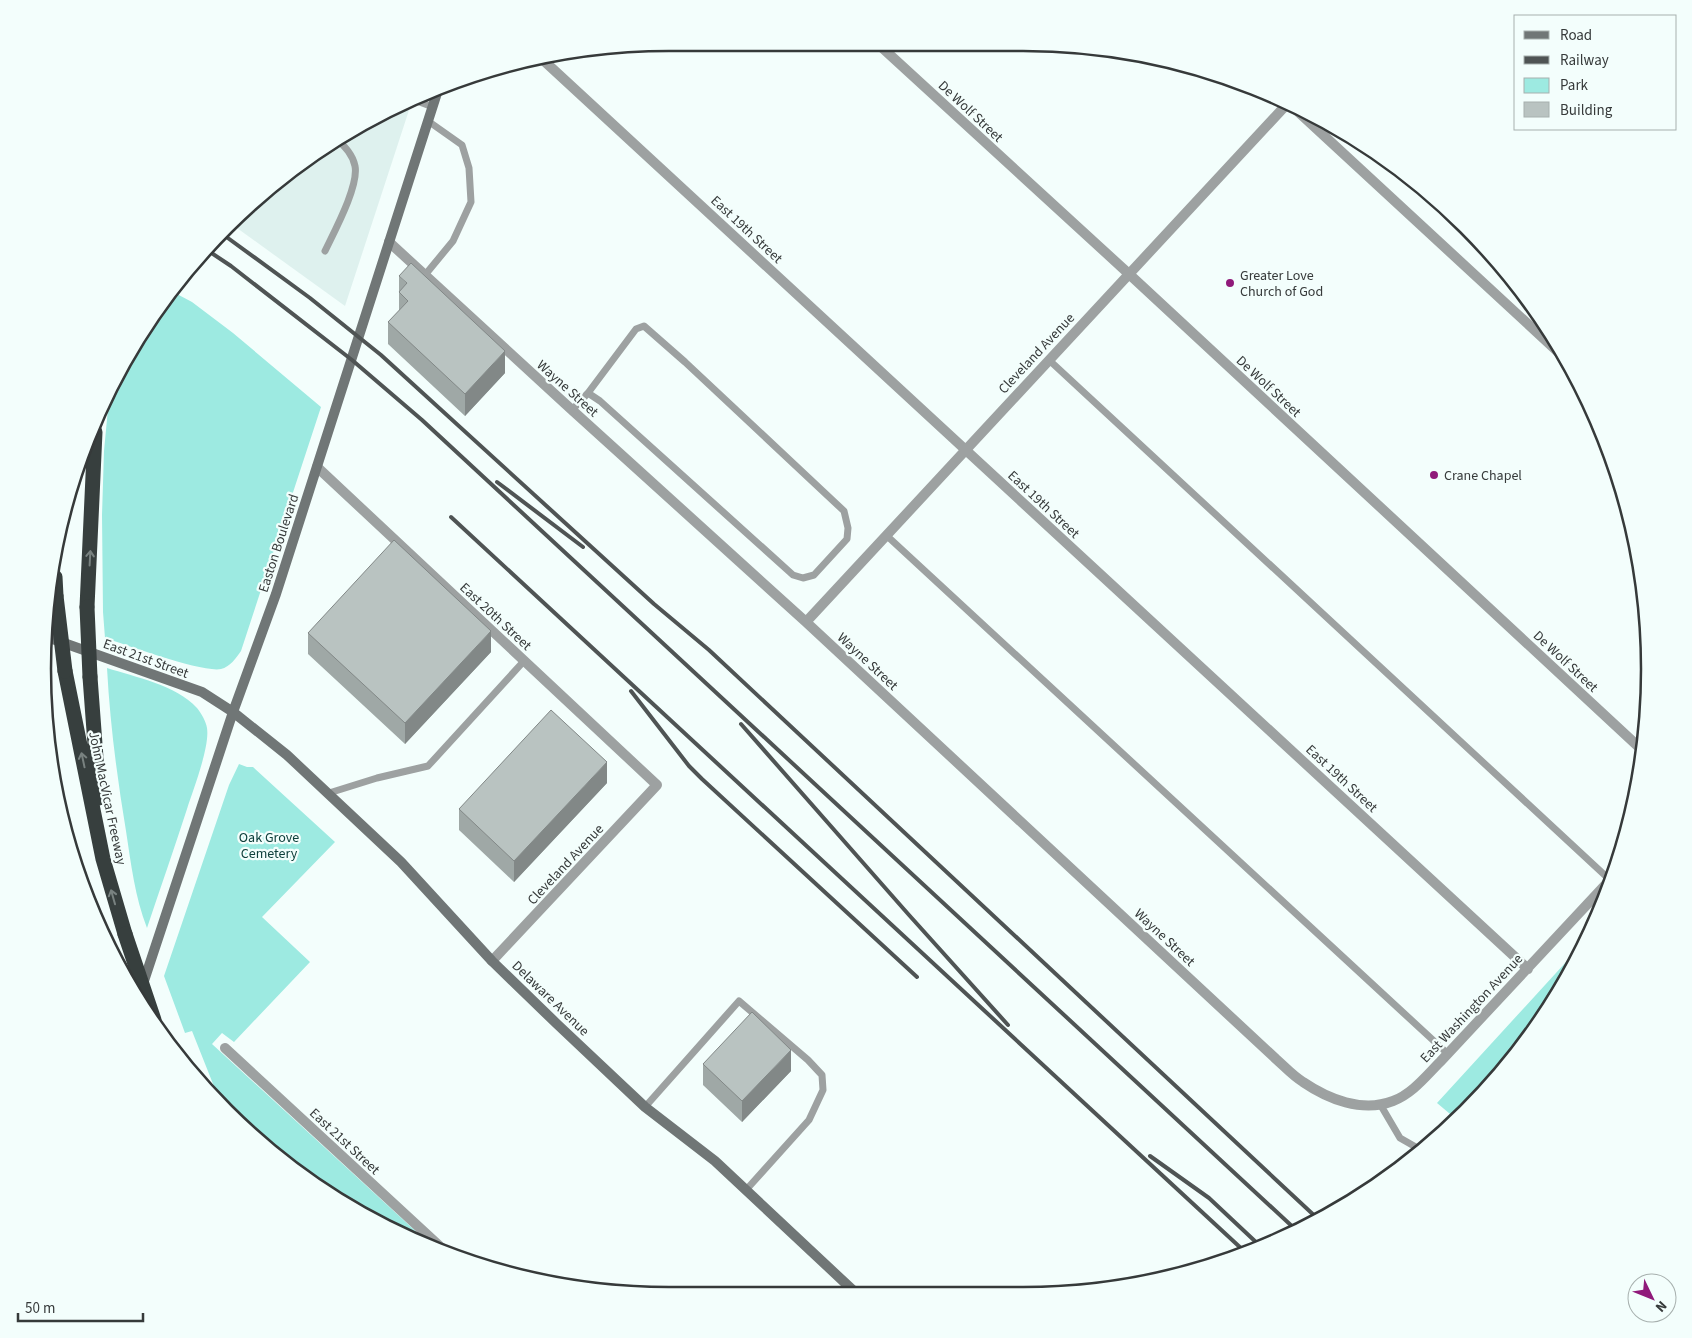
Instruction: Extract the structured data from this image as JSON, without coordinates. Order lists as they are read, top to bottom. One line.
{"streets":{"highway":["John MacVicar Freeway"],"main road":["Easton Boulevard","East 21st Street","Delaware Avenue"],"street":["De Wolf Street","East 19th Street","Cleveland Avenue","Wayne Street","East 20th Street","East Washington Avenue"]},"crossings":[["De Wolf Street","Cleveland Avenue"],["East 19th Street","Cleveland Avenue"],["East 19th Street","East Washington Avenue"],["Cleveland Avenue","Wayne Street"],["Cleveland Avenue","East 20th Street"],["Cleveland Avenue","Delaware Avenue"],["Wayne Street","Easton Boulevard"],["Wayne Street","East Washington Avenue"],["Easton Boulevard","East 20th Street"],["Easton Boulevard","East 21st Street"],["Easton Boulevard","Delaware Avenue"],["East 21st Street","Delaware Avenue"]],"parks":["Oak Grove Cemetery"],"places":["Greater Love Church of God","Crane Chapel"],"legend":["Road","Railway","Park","Building"],"scale_bar":"50 m","north":"bottom right"}
